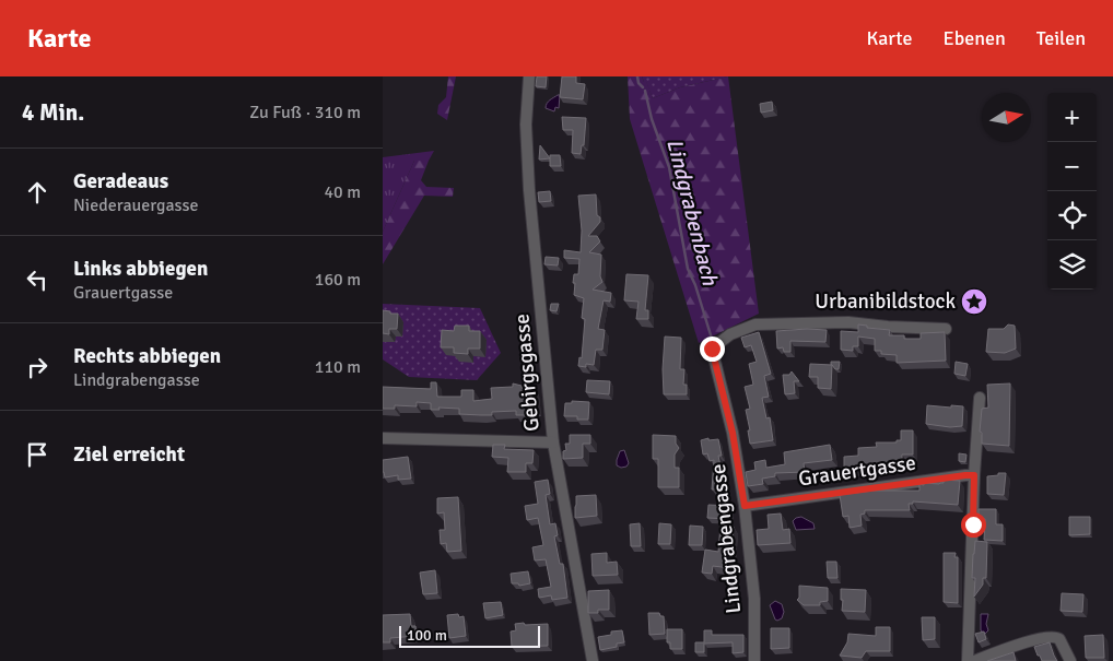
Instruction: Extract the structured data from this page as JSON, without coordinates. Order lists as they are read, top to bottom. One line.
{"streets":{"street":["Gebirgsgasse","Grauertgasse","Lindgrabengasse"]},"crossings":[["Grauertgasse","Lindgrabengasse"]],"water":["Lindgrabenbach"],"places":{"place":["Urbanibildstock"]},"scale_bar":"100 m","north":"right","page":{"header":"Karte","nav":["Karte","Ebenen","Teilen"],"heading":["4 Min.","Zu Fuß · 310 m"],"map_buttons":["+","−"],"list":[["Geradeaus","Niederauergasse","40 m"],["Links abbiegen","Grauertgasse","160 m"],["Rechts abbiegen","Lindgrabengasse","110 m"],"Ziel erreicht"],"scale":"100 m"}}
